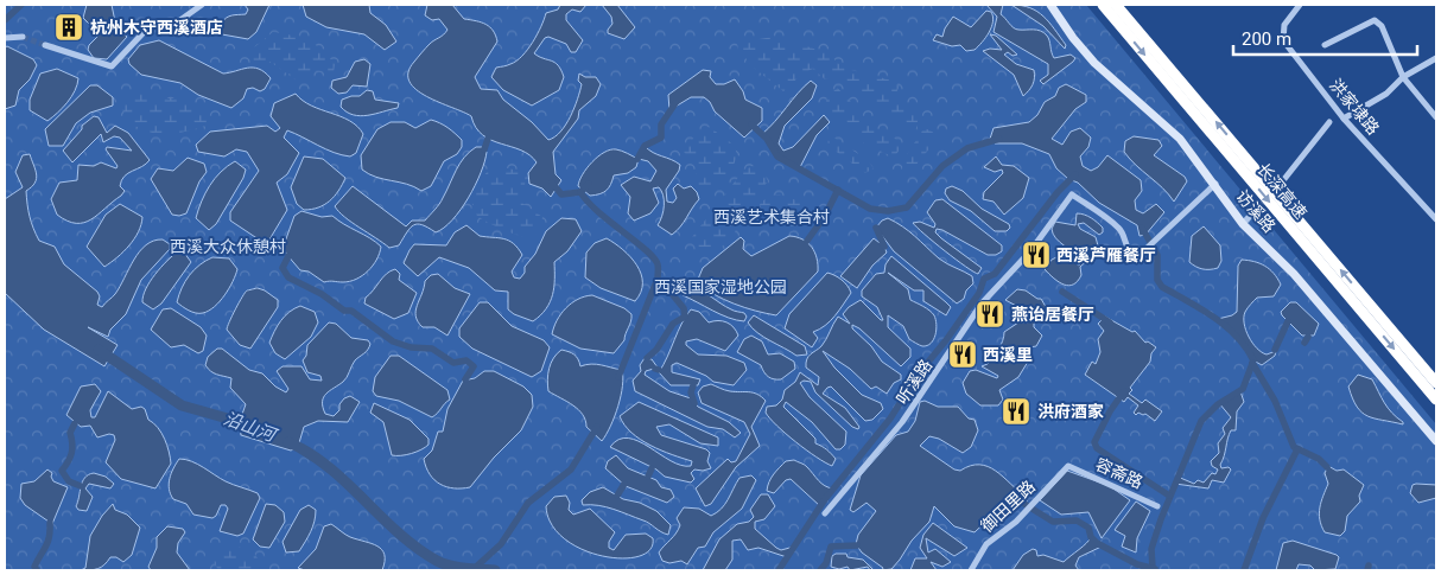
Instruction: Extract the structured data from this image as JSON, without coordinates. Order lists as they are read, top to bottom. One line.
{"streets":{"highway":["长深高速"],"street":["洪家埭路","访溪路","听溪路","容斋路","御田里路"]},"crossings":[["访溪路","听溪路"],["容斋路","御田里路"]],"water":["沿山河"],"parks":["西溪艺术集合村","西溪大众休憩村","西溪国家湿地公园"],"places":{"building":["杭州木守西溪酒店"],"restaurant":["西溪芦雁餐厅","燕诒居餐厅","西溪里","洪府酒家"]},"scale_bar":"200 m"}
